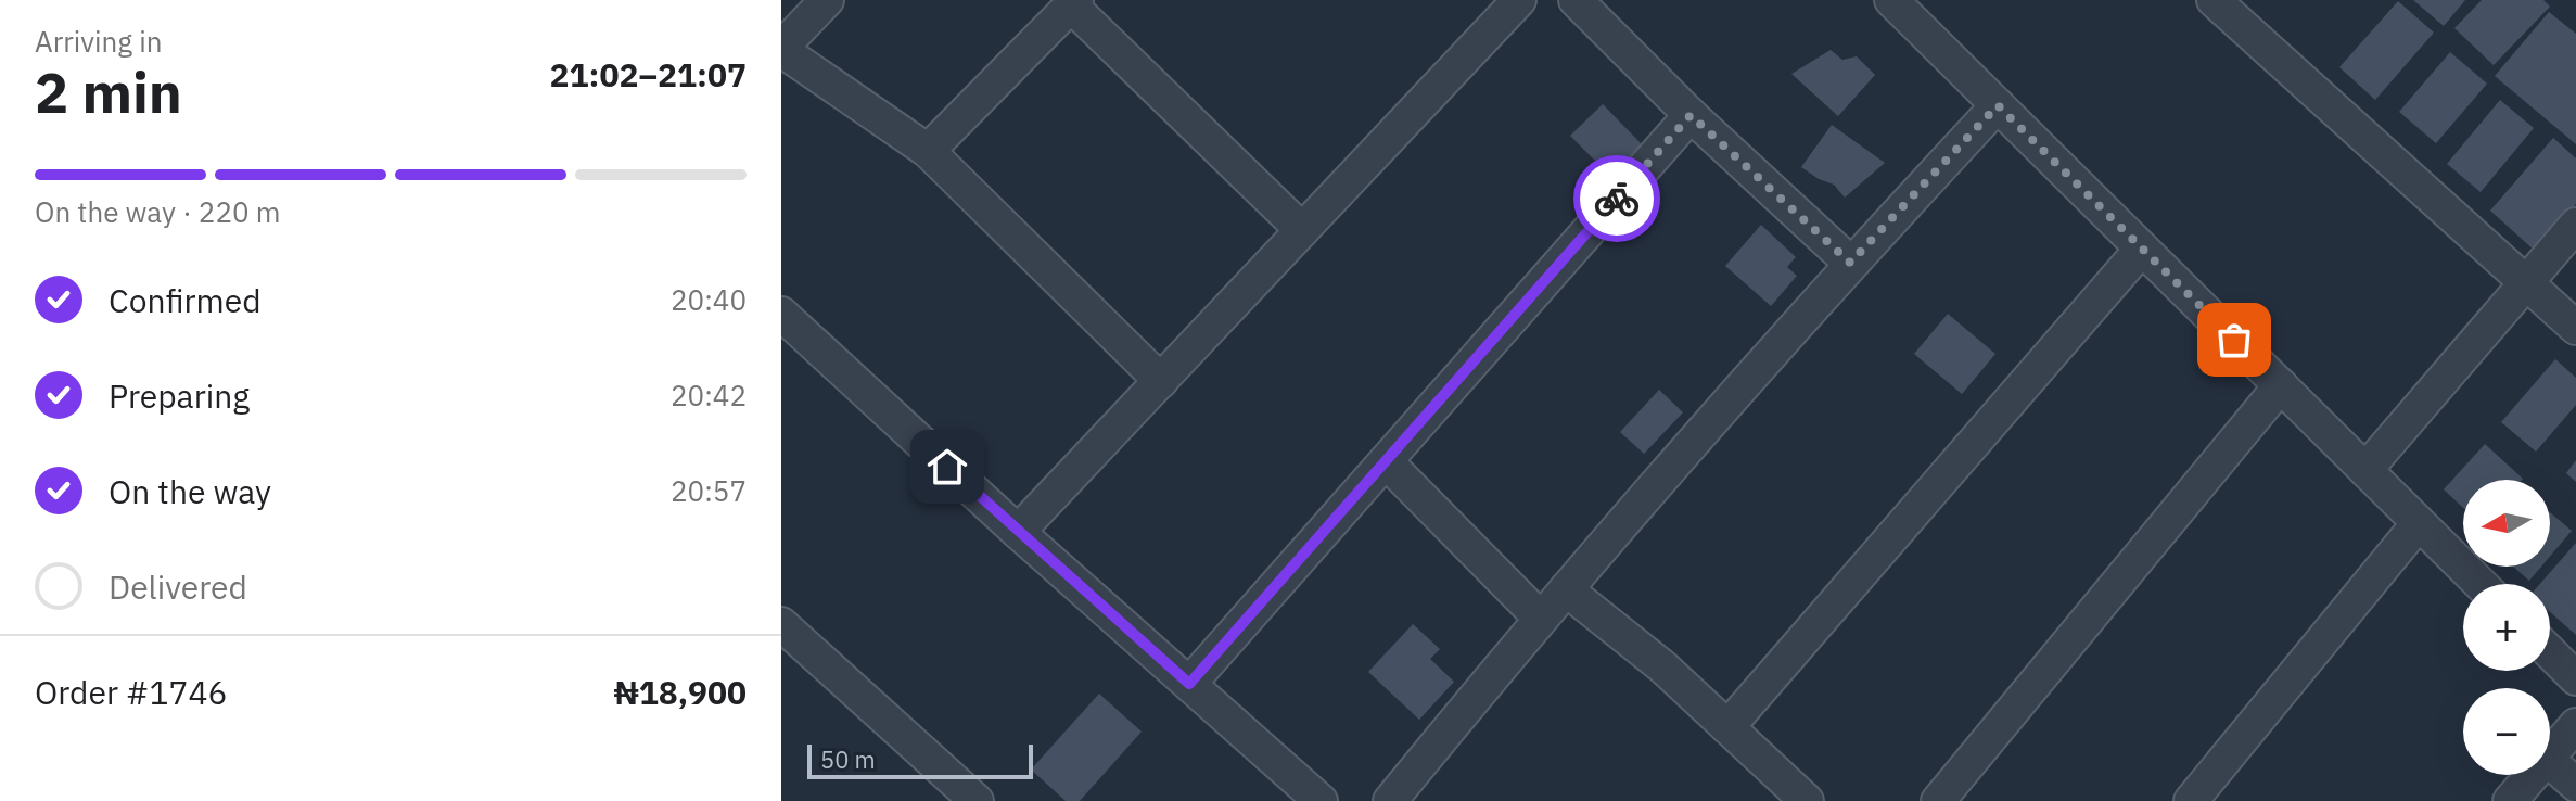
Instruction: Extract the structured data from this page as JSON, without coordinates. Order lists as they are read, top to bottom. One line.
{"scale_bar":"50 m","north":"left","page":{"heading":["2 min","Arriving in","21:02–21:07"],"panel":["Order #1746","₦18,900"],"bar":"On the way · 220 m","list":[["Confirmed","20:40"],["Preparing","20:42"],["On the way","20:57"],"Delivered"],"map_buttons":["+","−"],"scale":"50 m"}}
